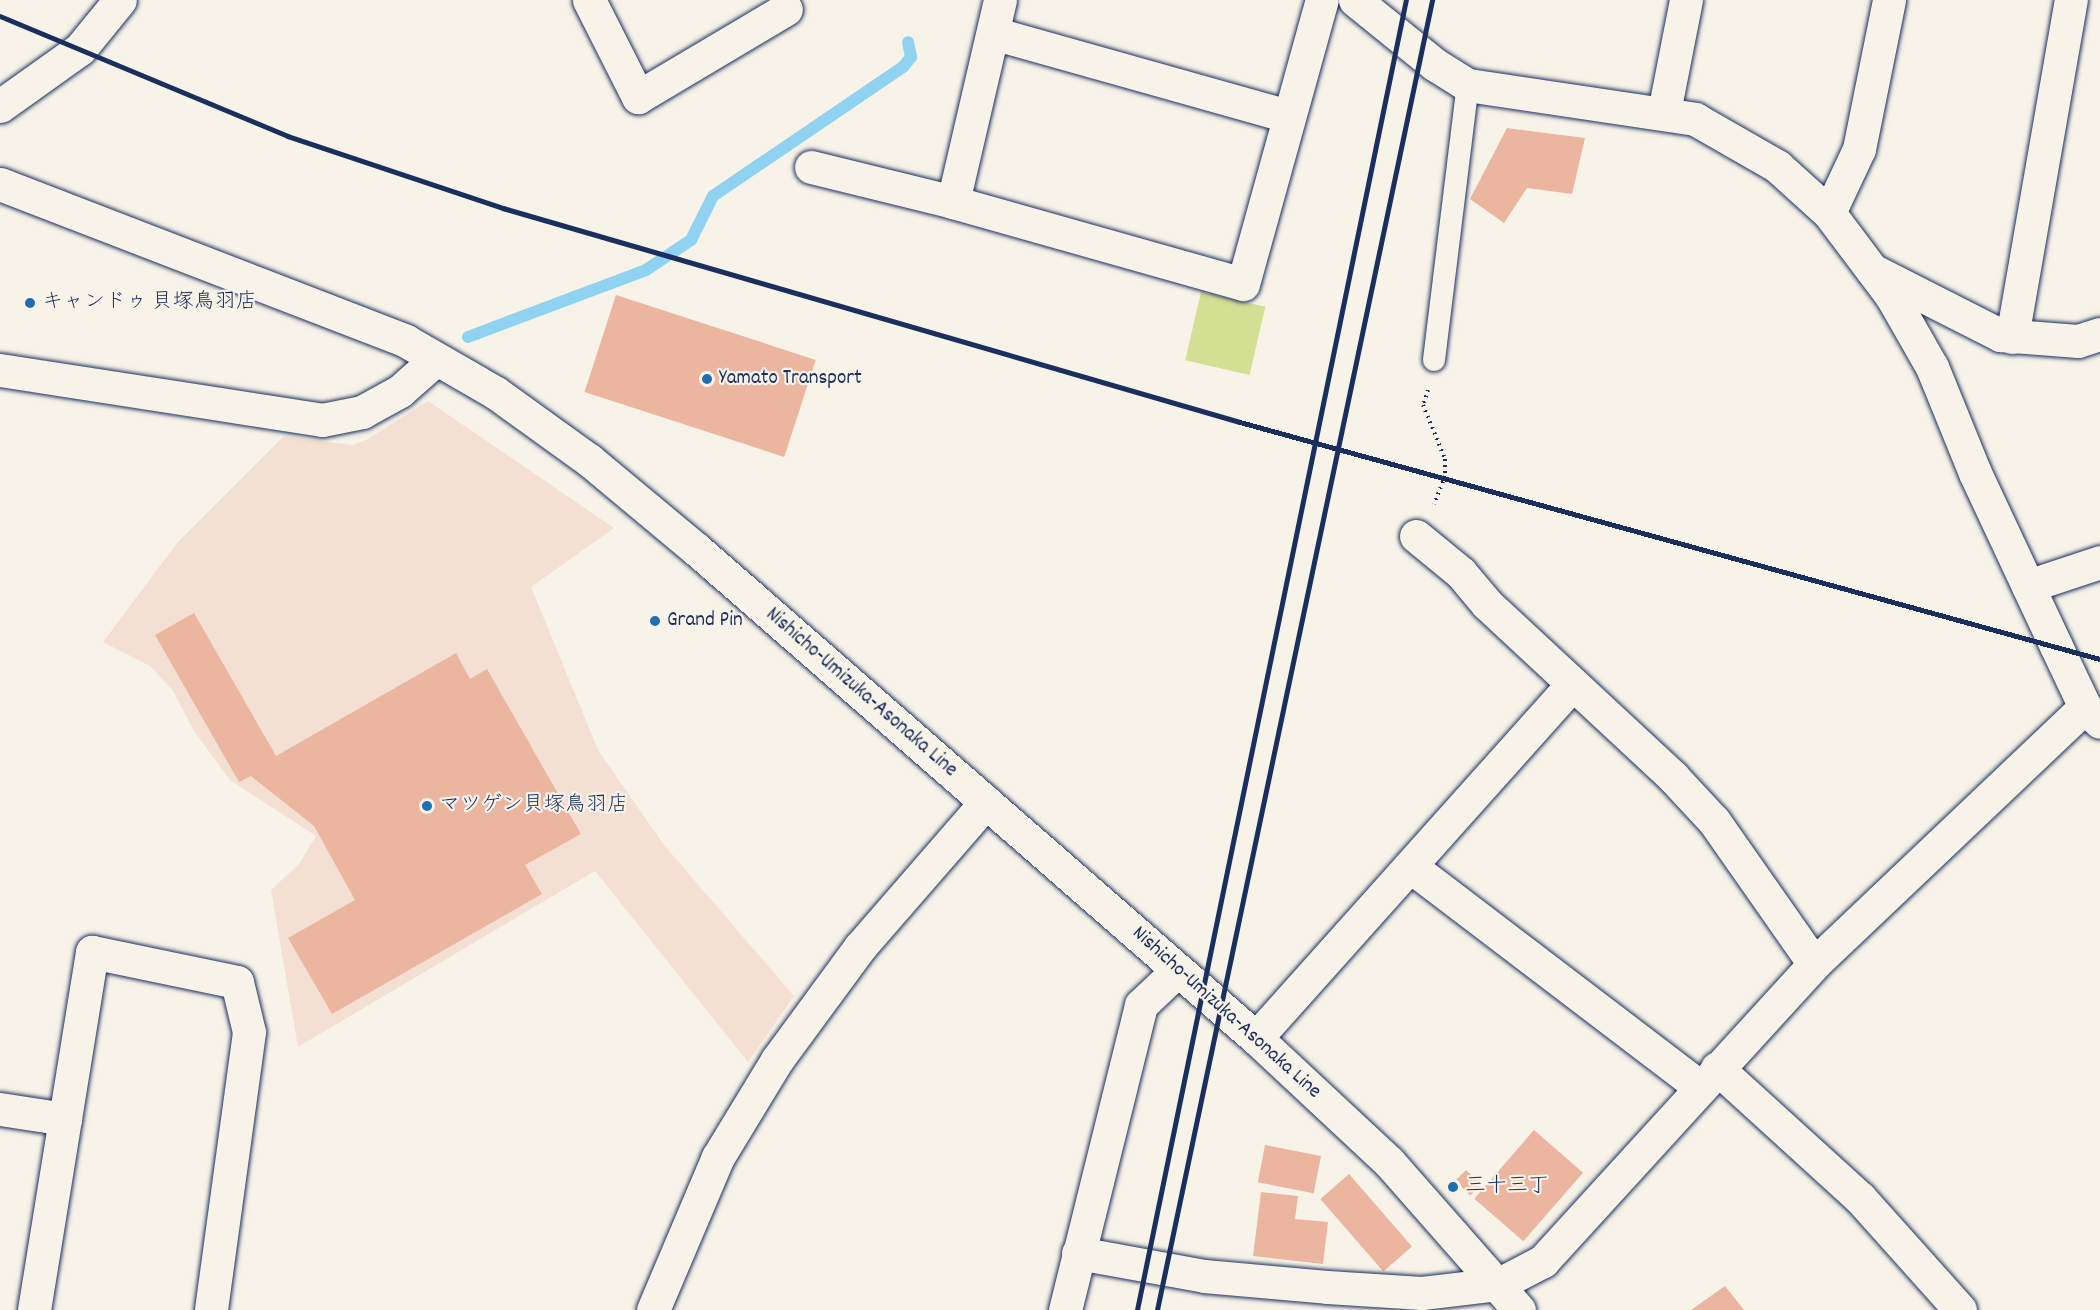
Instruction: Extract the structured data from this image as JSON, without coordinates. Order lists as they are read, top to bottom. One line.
{"streets":{"street":["Nishicho-Umizuka-Asonaka Line"]},"places":["キャンドゥ 貝塚鳥羽店","Yamato Transport","Grand Pin","マツゲン貝塚鳥羽店","三十三丁"]}
